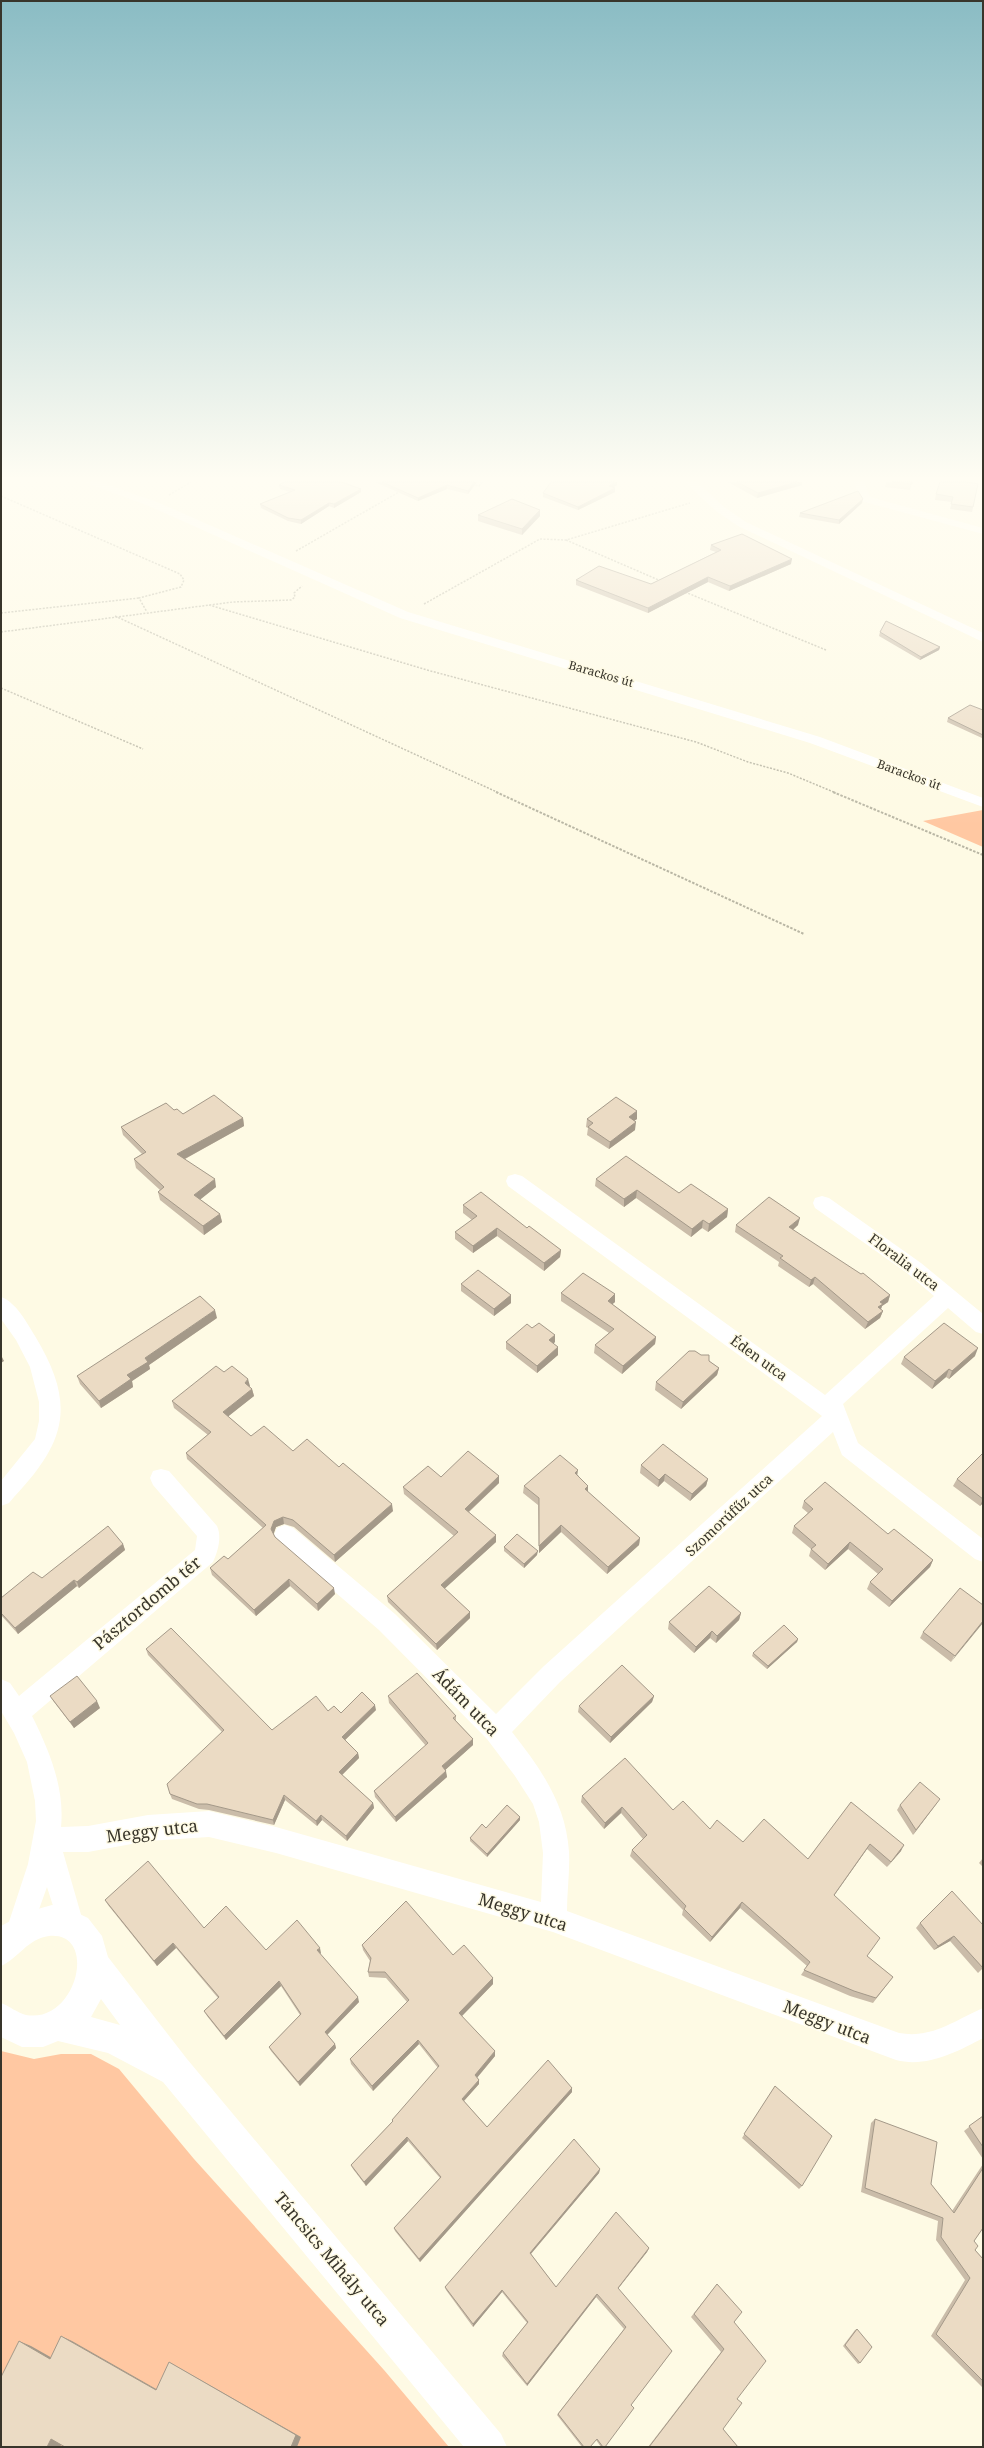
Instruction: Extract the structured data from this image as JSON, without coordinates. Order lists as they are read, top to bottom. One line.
{"streets":{"street":["Barackos út","Floralia utca","Éden utca","Szomorúfűz utca","Pásztordomb tér","Ádám utca","Meggy utca","Táncsics Mihály utca"]},"crossings":[["Éden utca","Szomorúfűz utca"],["Szomorúfűz utca","Ádám utca"],["Ádám utca","Meggy utca"]]}
